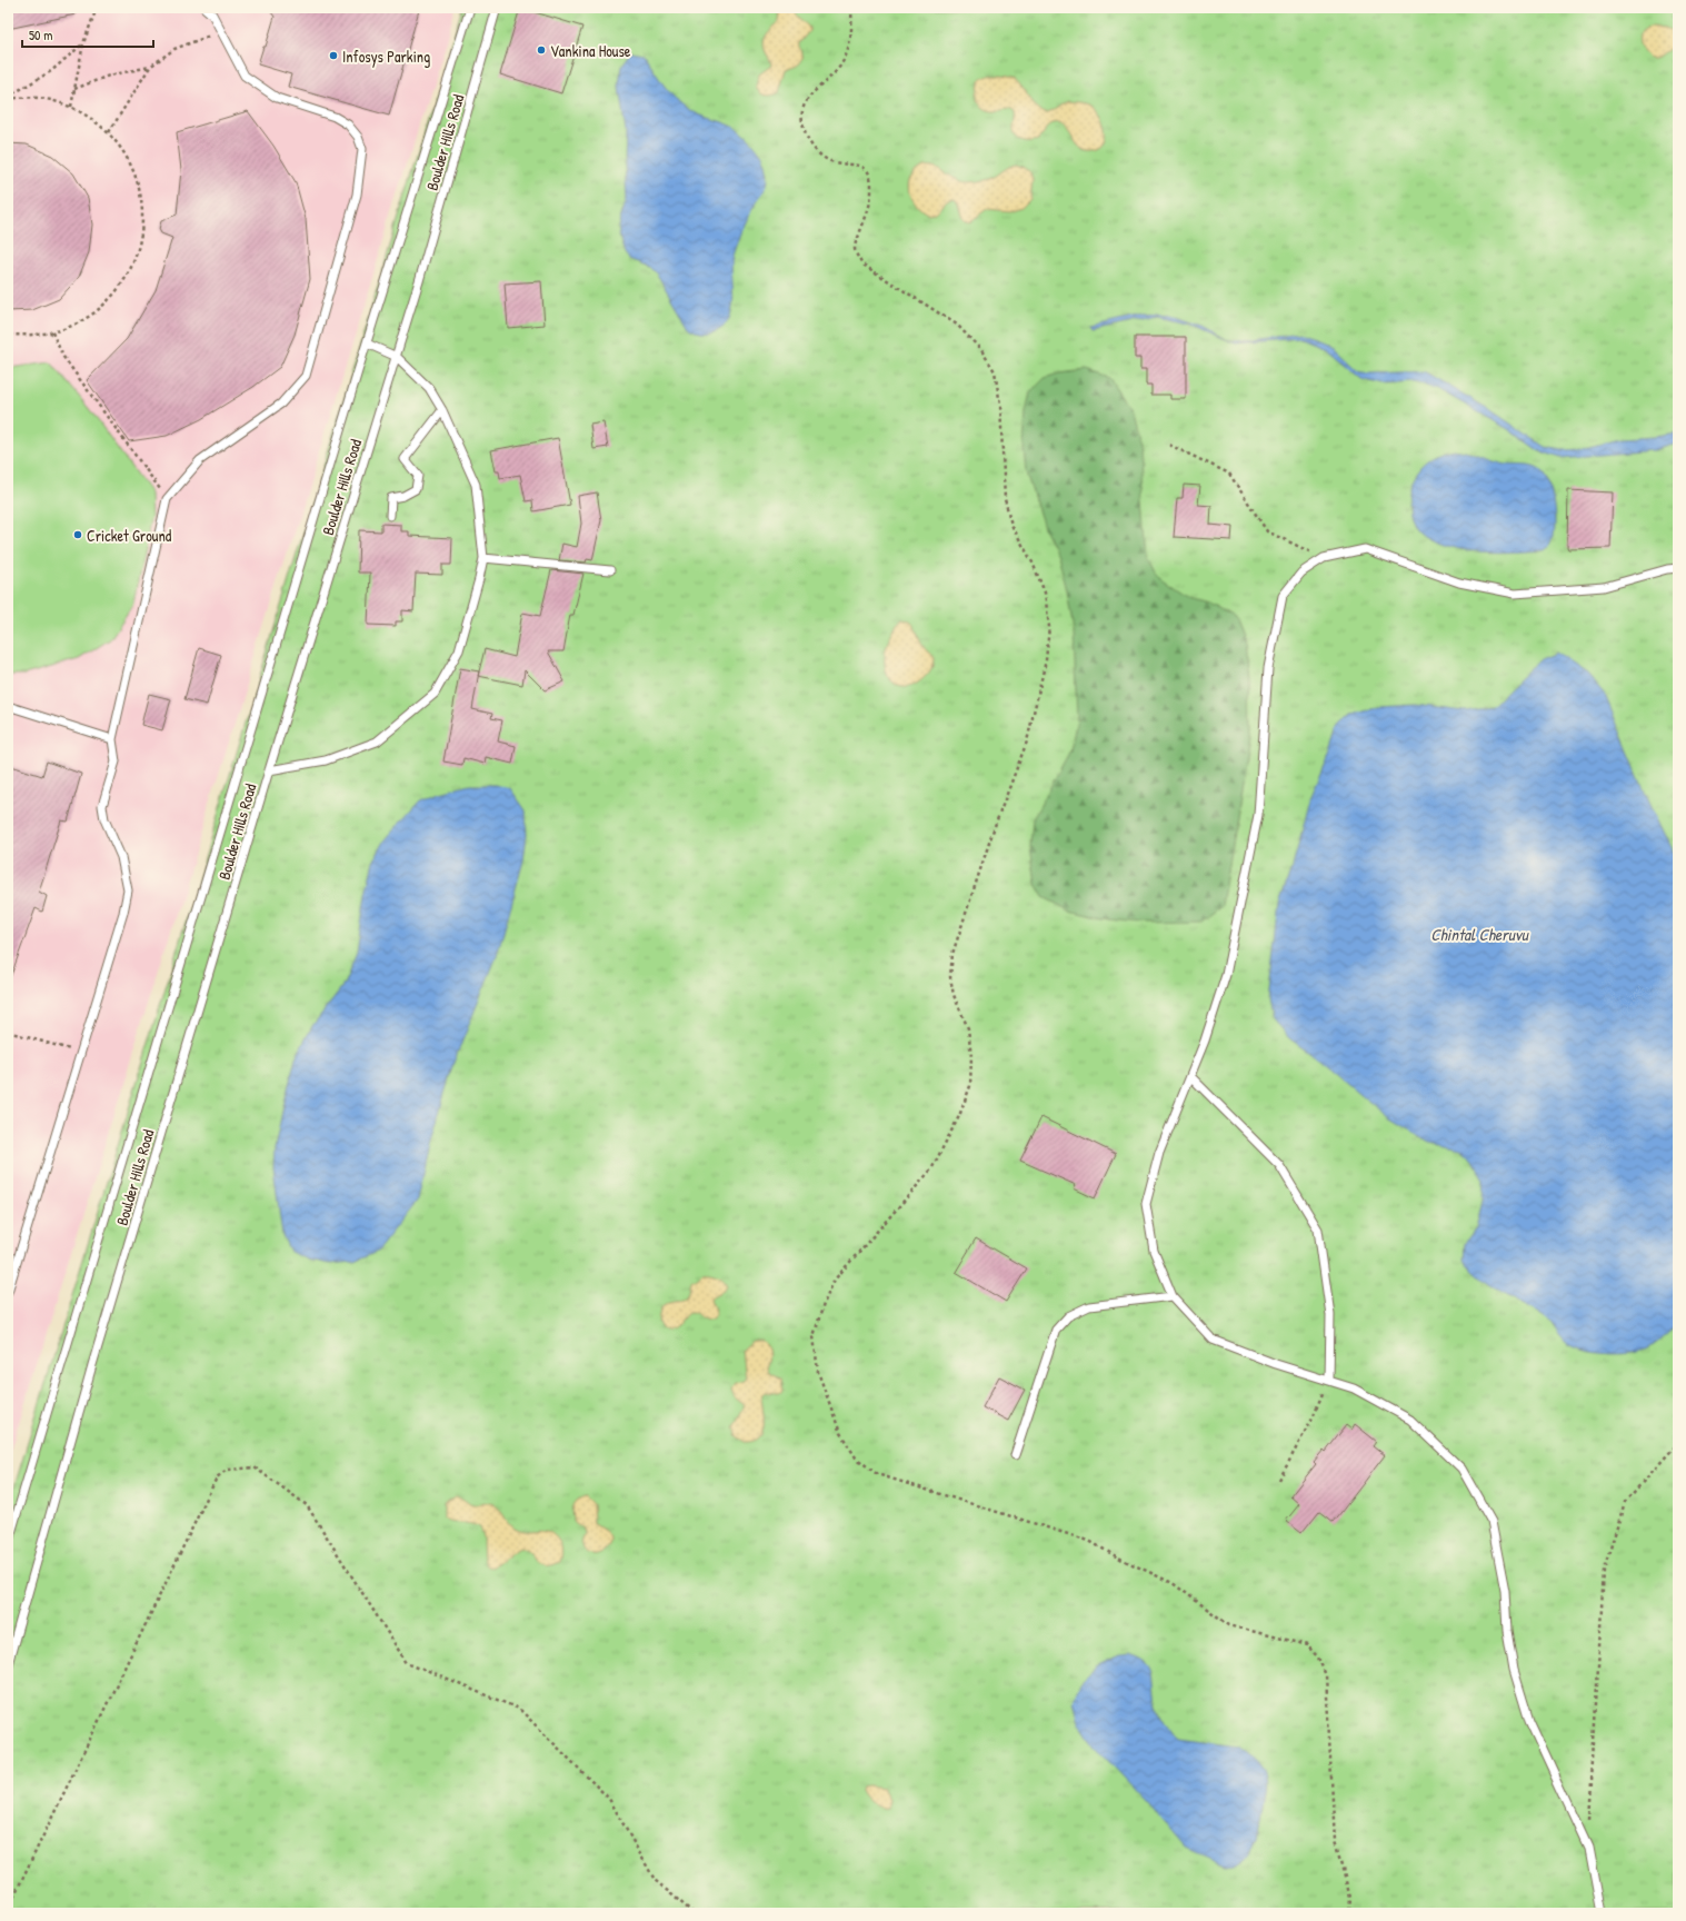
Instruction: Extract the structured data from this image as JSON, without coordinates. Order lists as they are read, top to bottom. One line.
{"streets":{"lane":["Boulder Hills Road"]},"water":["Chintal Cheruvu"],"places":["Vankina House","Infosys Parking","Cricket Ground"],"scale_bar":"50 m"}
